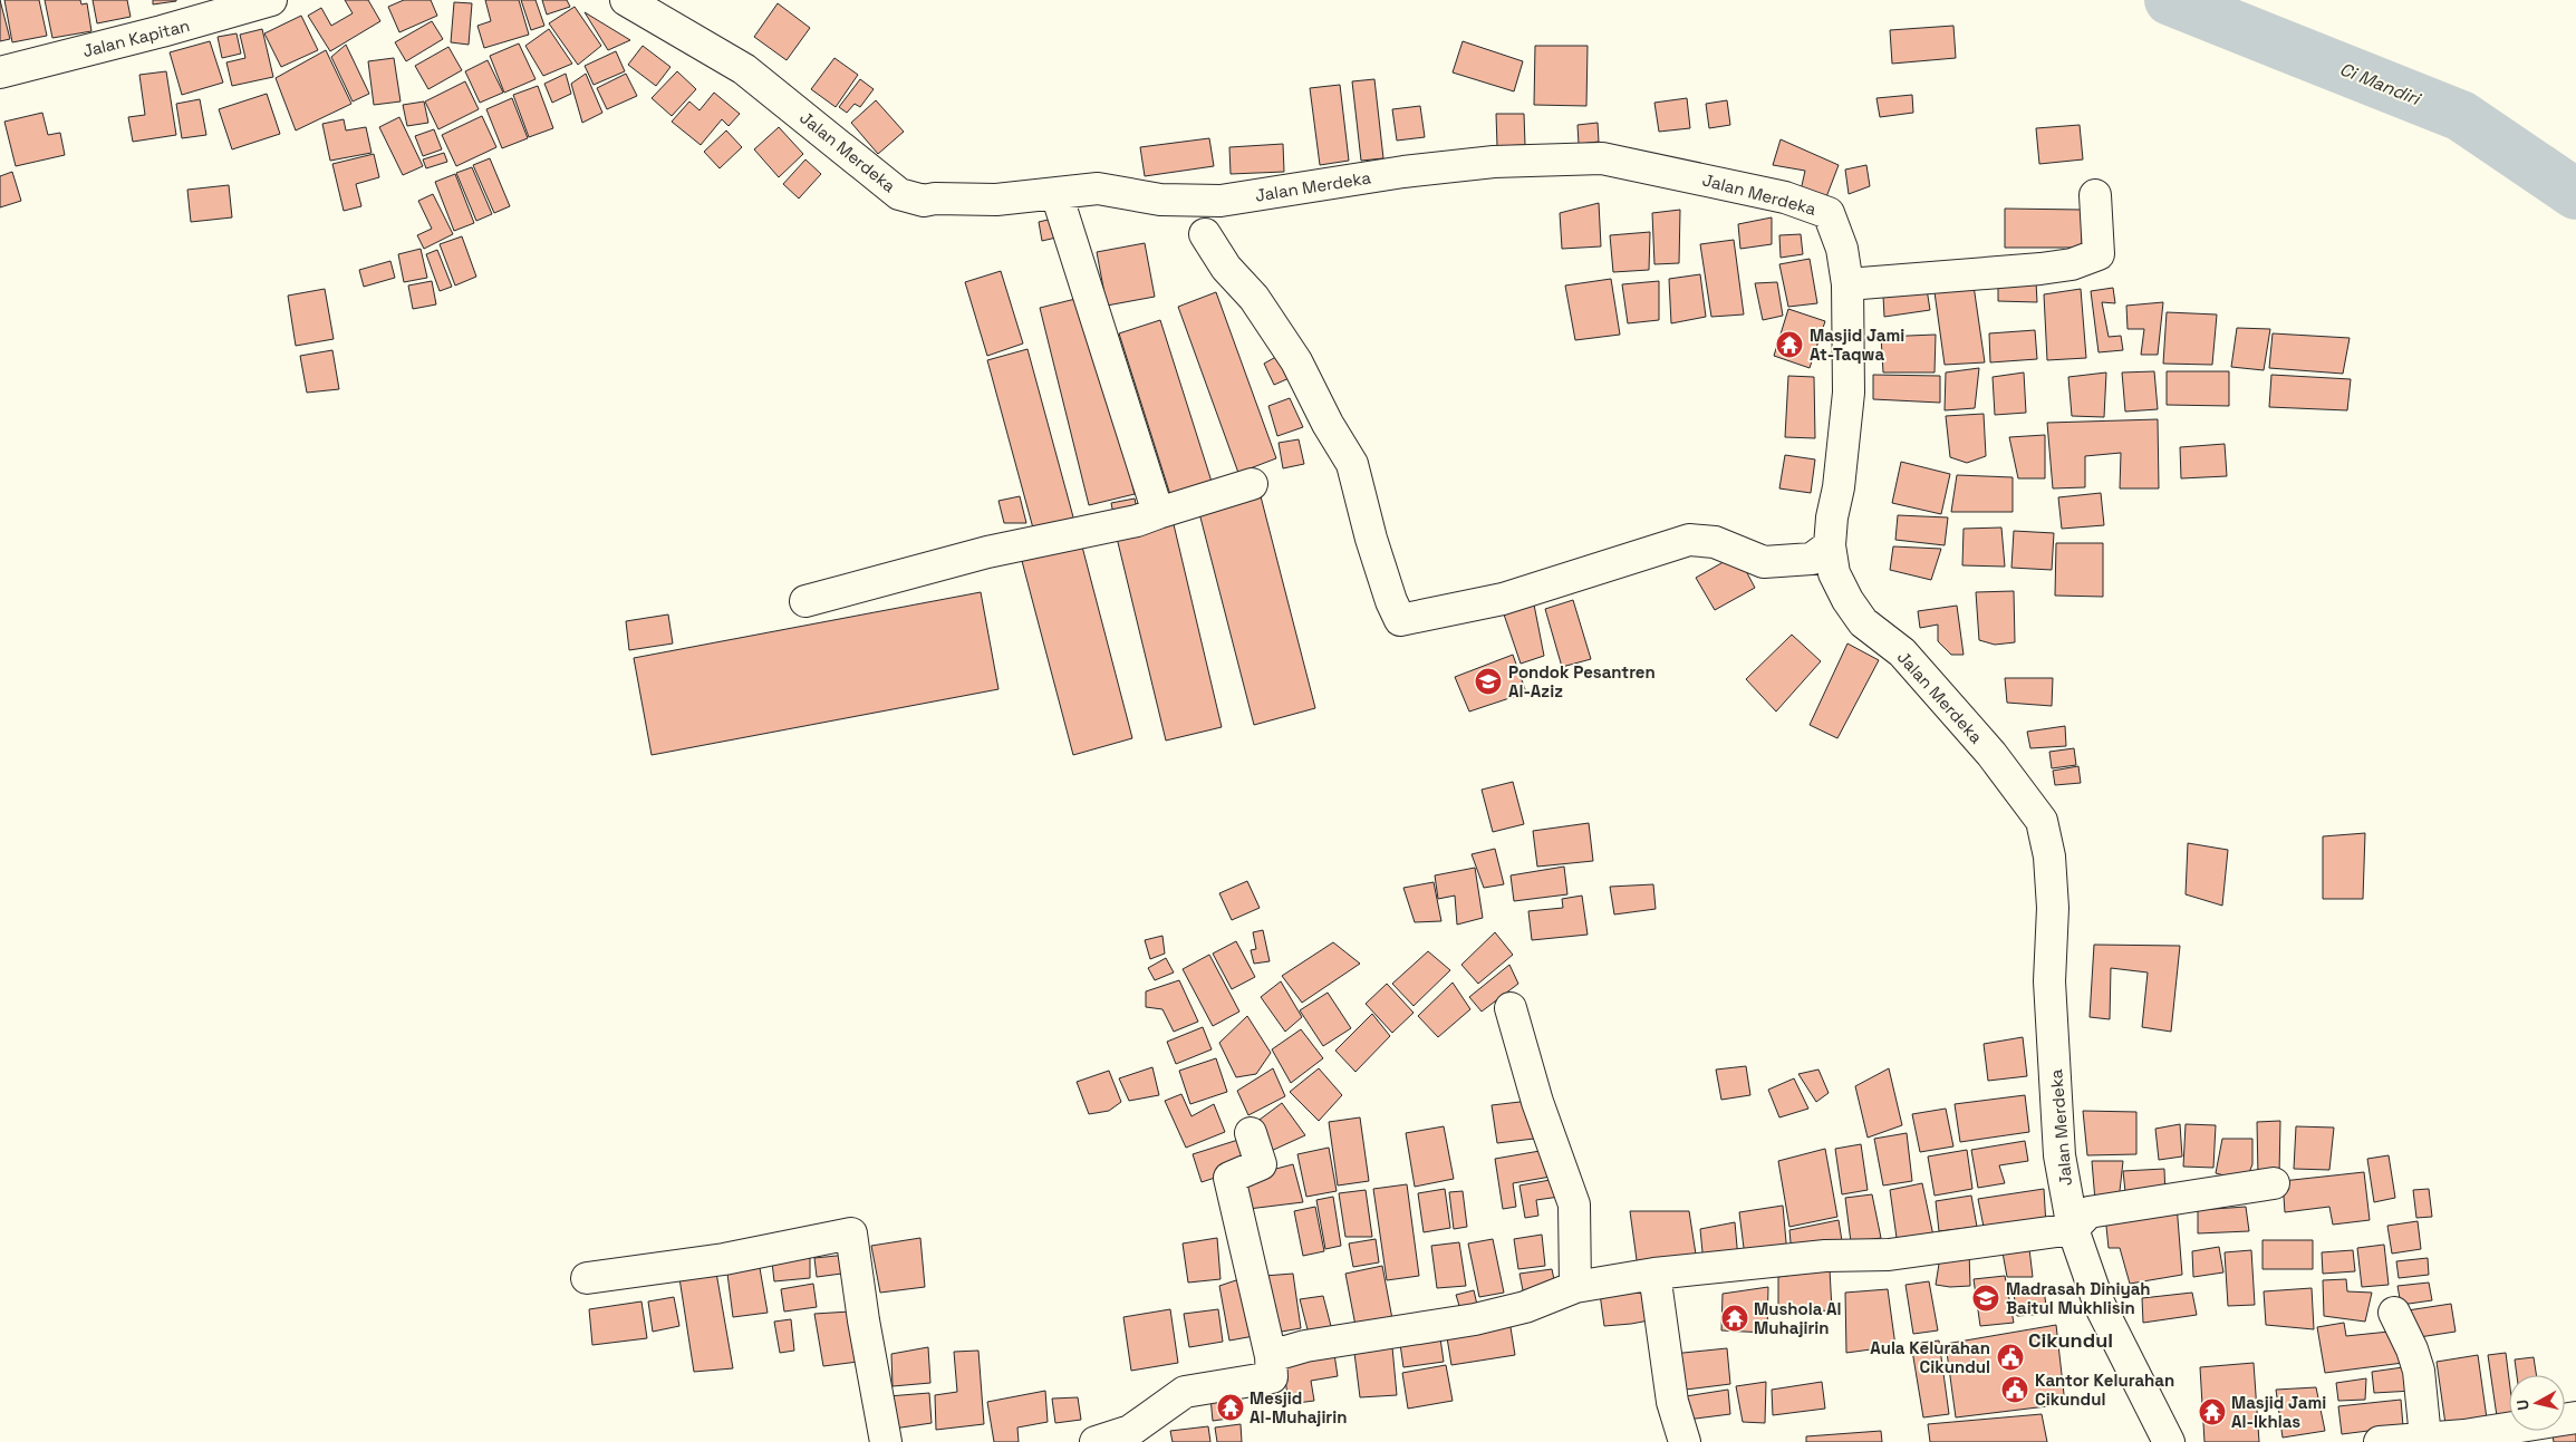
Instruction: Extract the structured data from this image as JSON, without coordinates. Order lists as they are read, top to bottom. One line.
{"streets":{"street":["Jalan Kapitan","Jalan Merdeka"]},"districts":["Cikundul"],"water":["Ci Mandiri"],"places":{"temple":["Masjid Jami At-Taqwa","Mushola Al Muhajirin","Mesjid Al-Muhajirin","Masjid Jami Al-Ikhlas"],"school or university":["Pondok Pesantren Al-Aziz","Madrasah Diniyah Baitul Mukhlisin"],"public building":["Aula Kelurahan Cikundul","Kantor Kelurahan Cikundul"]},"north":"left"}
